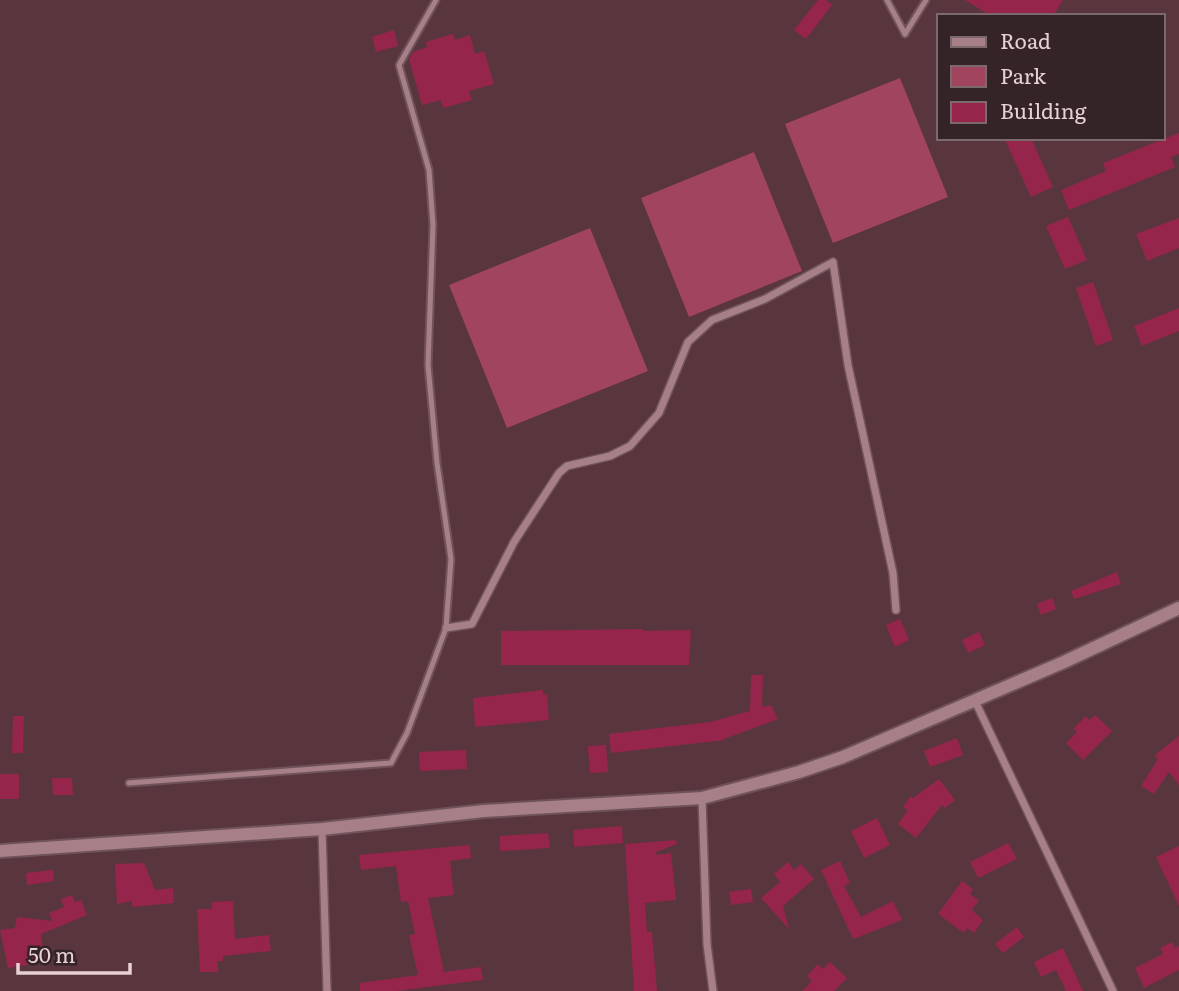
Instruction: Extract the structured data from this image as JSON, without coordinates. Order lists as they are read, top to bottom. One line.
{"legend":["Road","Park","Building"],"scale_bar":"50 m"}
